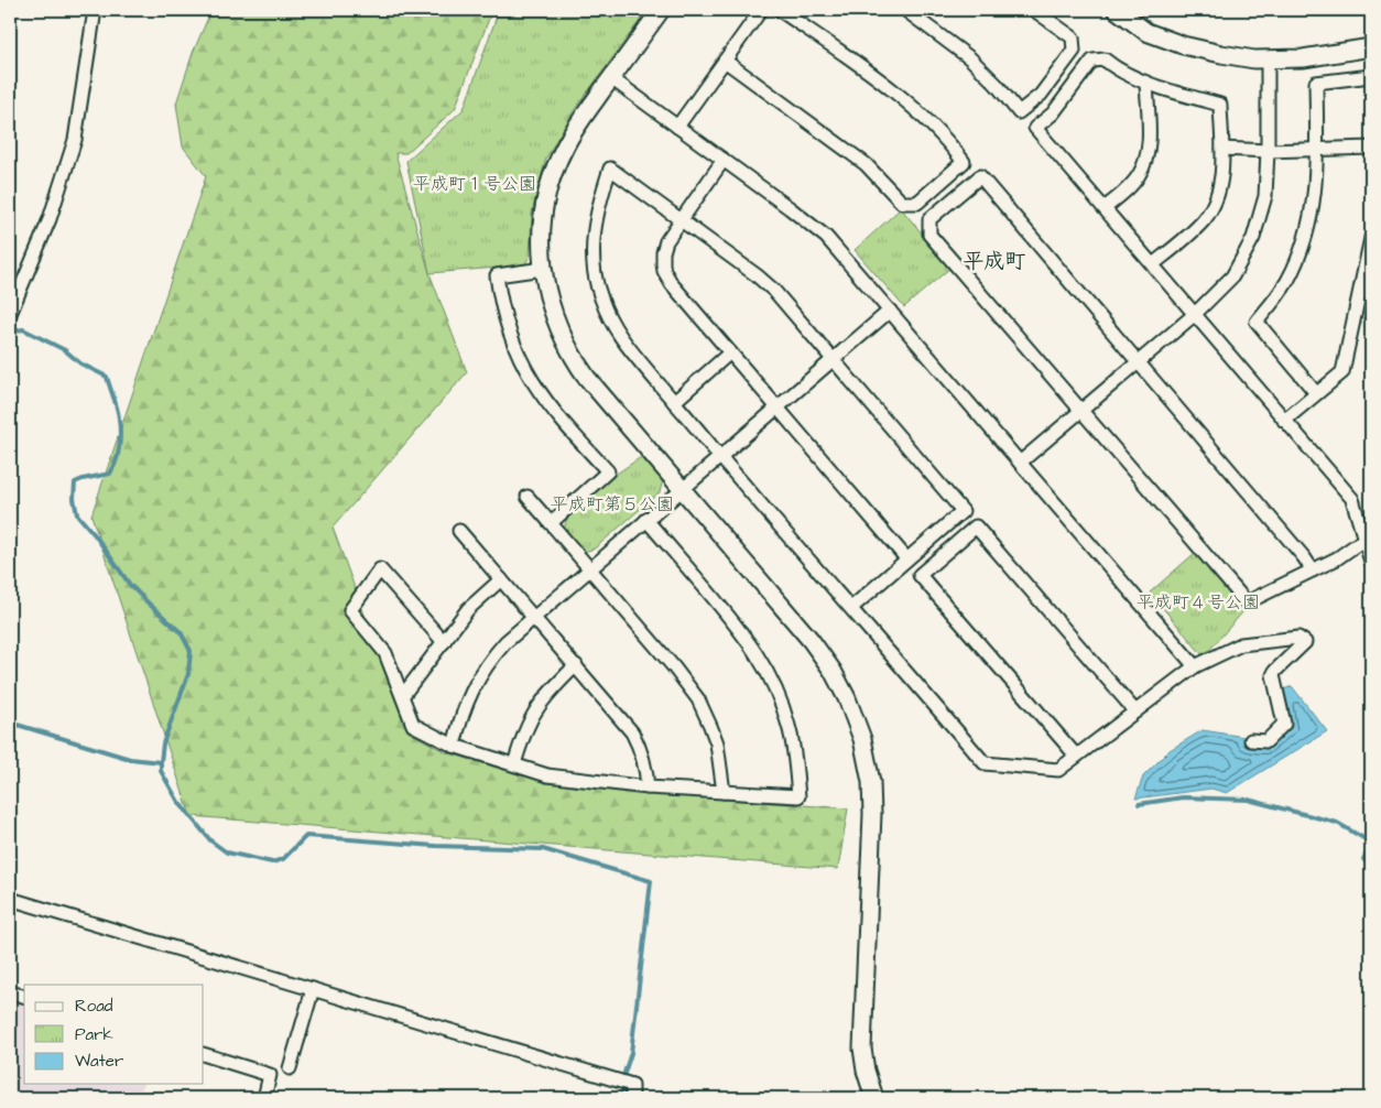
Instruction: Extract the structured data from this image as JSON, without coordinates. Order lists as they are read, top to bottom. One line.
{"districts":["平成町"],"parks":["平成町１号公園","平成町第５公園","平成町４号公園"],"legend":["Road","Park","Water"]}
